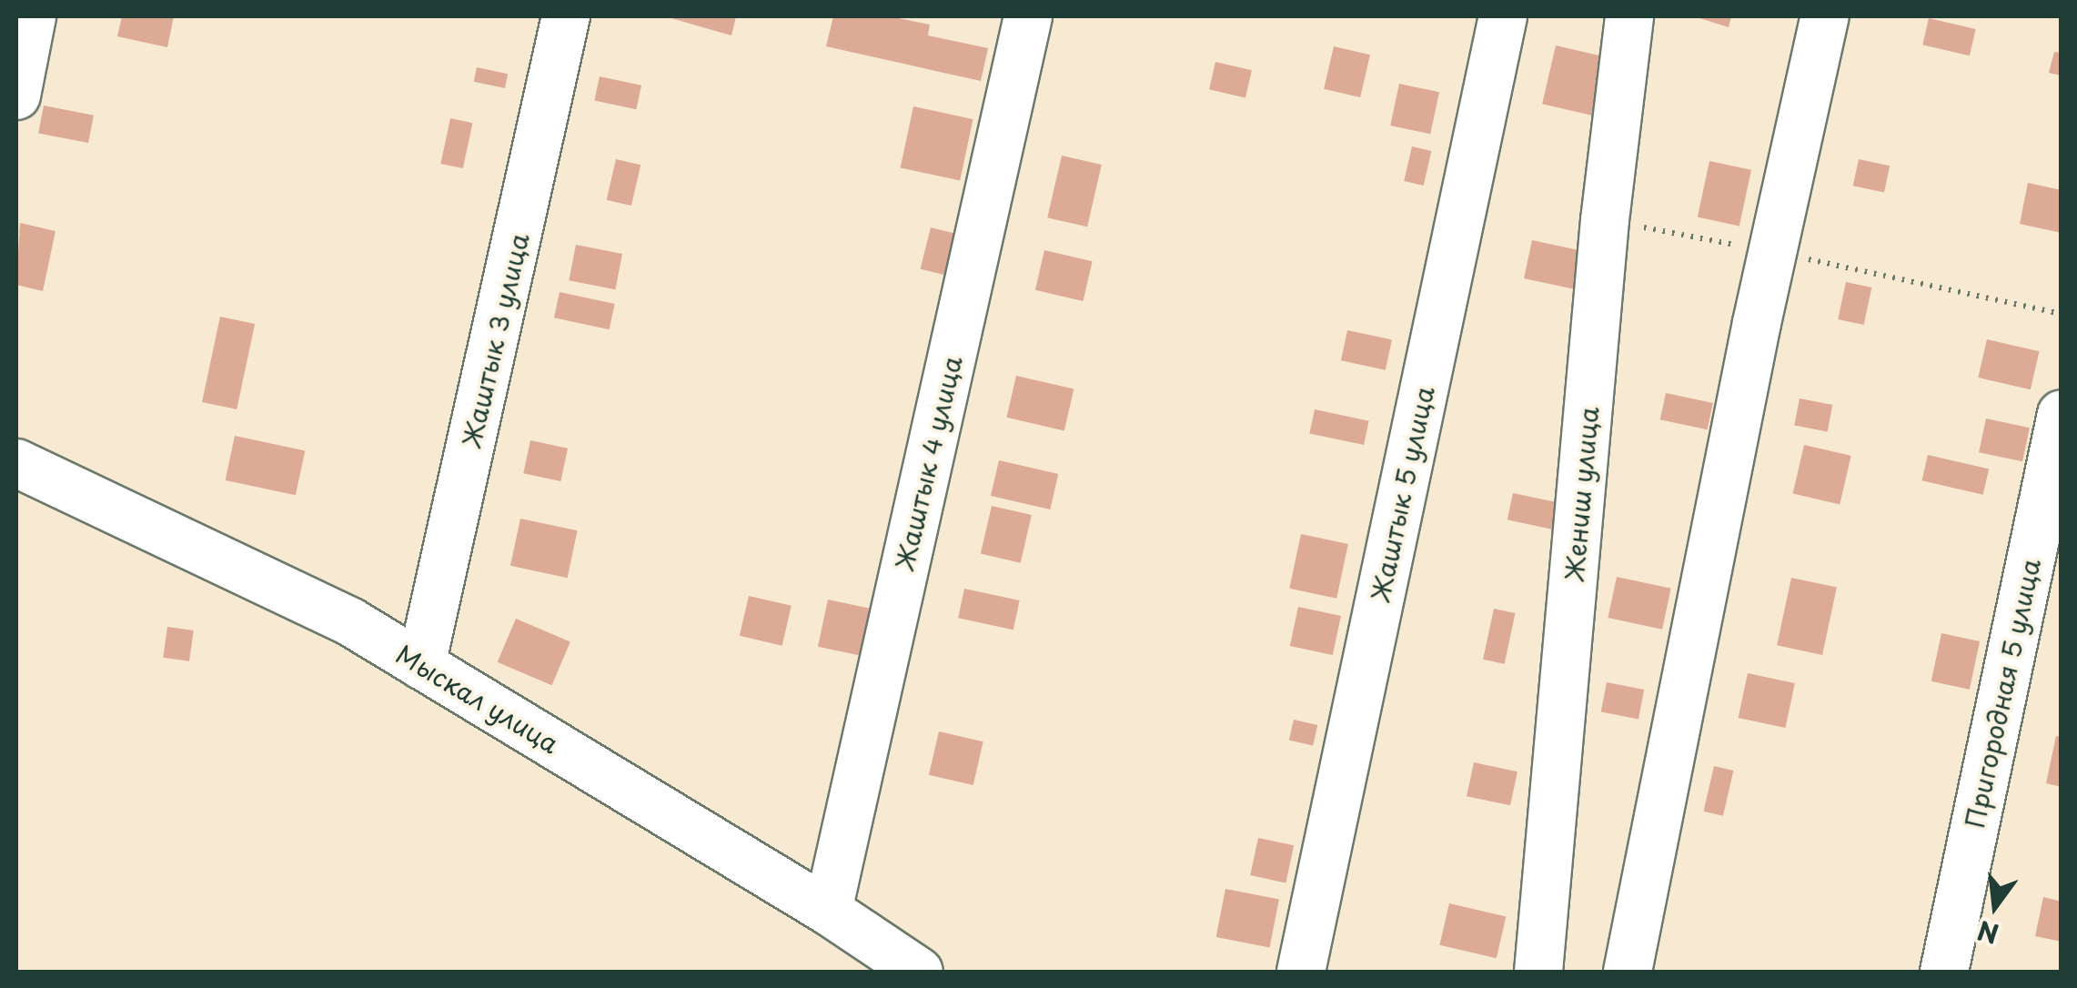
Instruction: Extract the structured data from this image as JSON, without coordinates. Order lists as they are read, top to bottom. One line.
{"streets":{"street":["Жаштык 3 улица","Жаштык 4 улица","Жаштык 5 улица","Жениш улица","Пригородная 5 улица","Мыскал улица"]},"crossings":[["Жаштык 3 улица","Мыскал улица"],["Жаштык 4 улица","Мыскал улица"]],"north":"bottom"}
